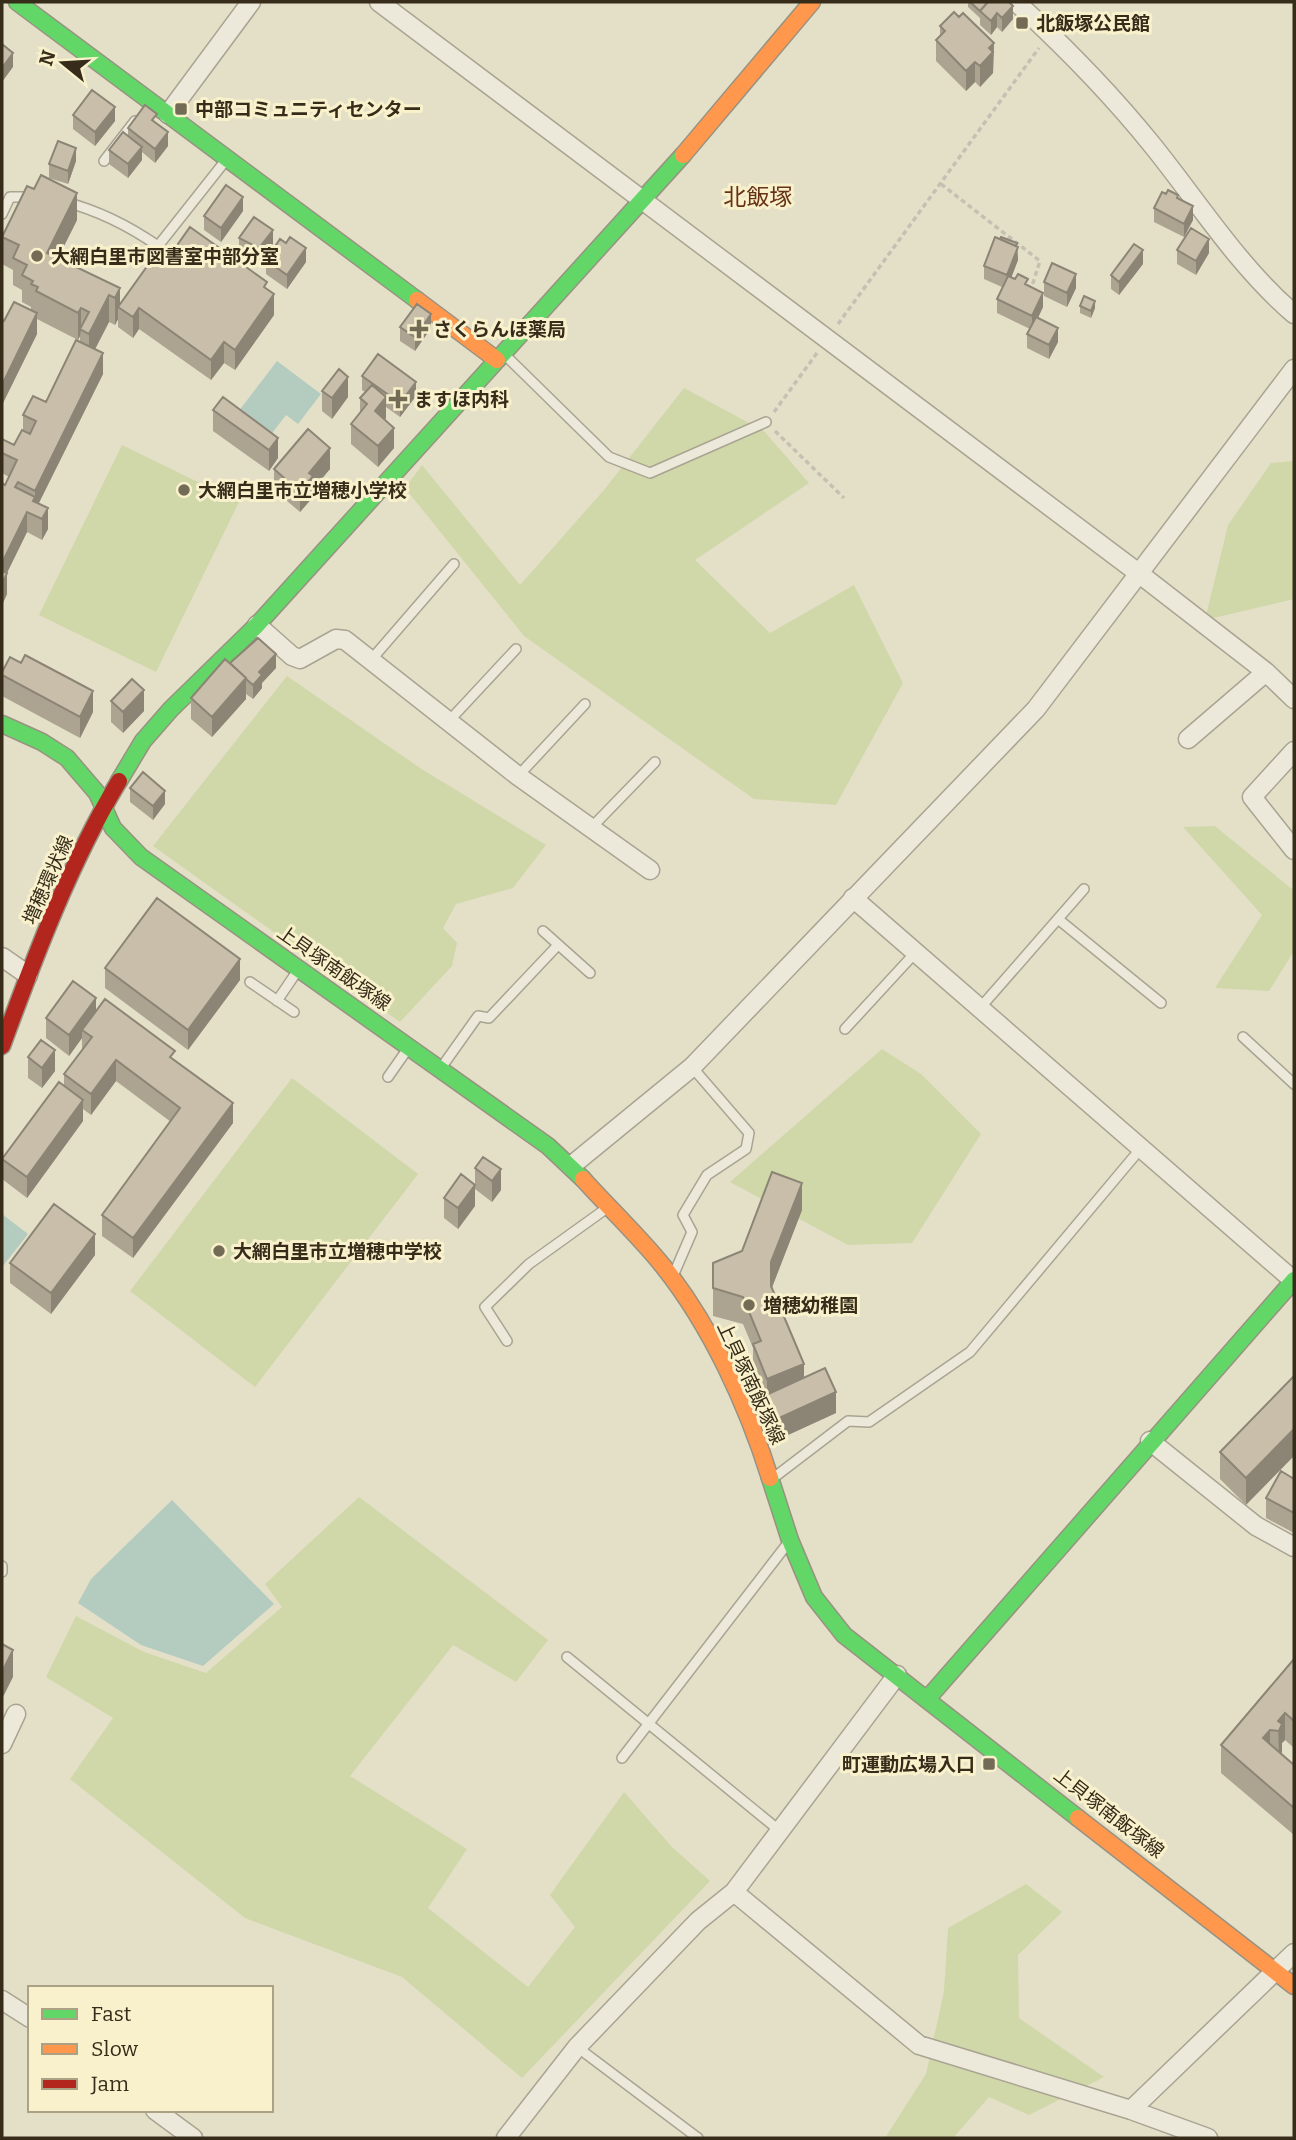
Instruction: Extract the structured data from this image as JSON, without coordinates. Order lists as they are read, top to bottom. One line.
{"streets":{"street":["増穂環状線","上貝塚南飯塚線"]},"crossings":[["増穂環状線","上貝塚南飯塚線"]],"districts":["北飯塚"],"places":{"transit":["北飯塚公民館","中部コミュニティセンター","町運動広場入口"],"other":["大網白里市図書室中部分室","大網白里市立増穂小学校","大網白里市立増穂中学校","増穂幼稚園"],"health":["さくらんほ薬局","ますほ内科"]},"legend":["Fast","Slow","Jam"],"north":"left"}
